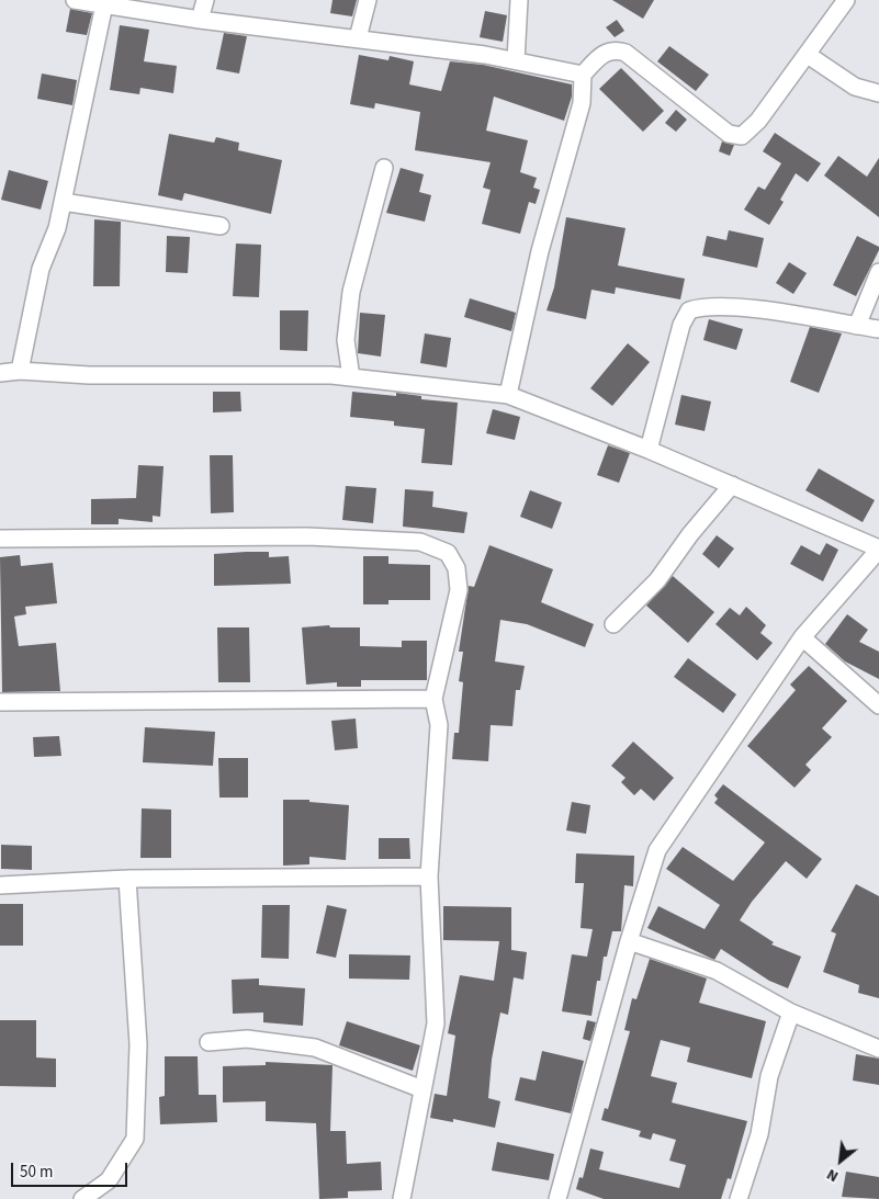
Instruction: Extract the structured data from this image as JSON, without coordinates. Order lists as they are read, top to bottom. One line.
{"scale_bar":"50 m","north":"bottom left"}
